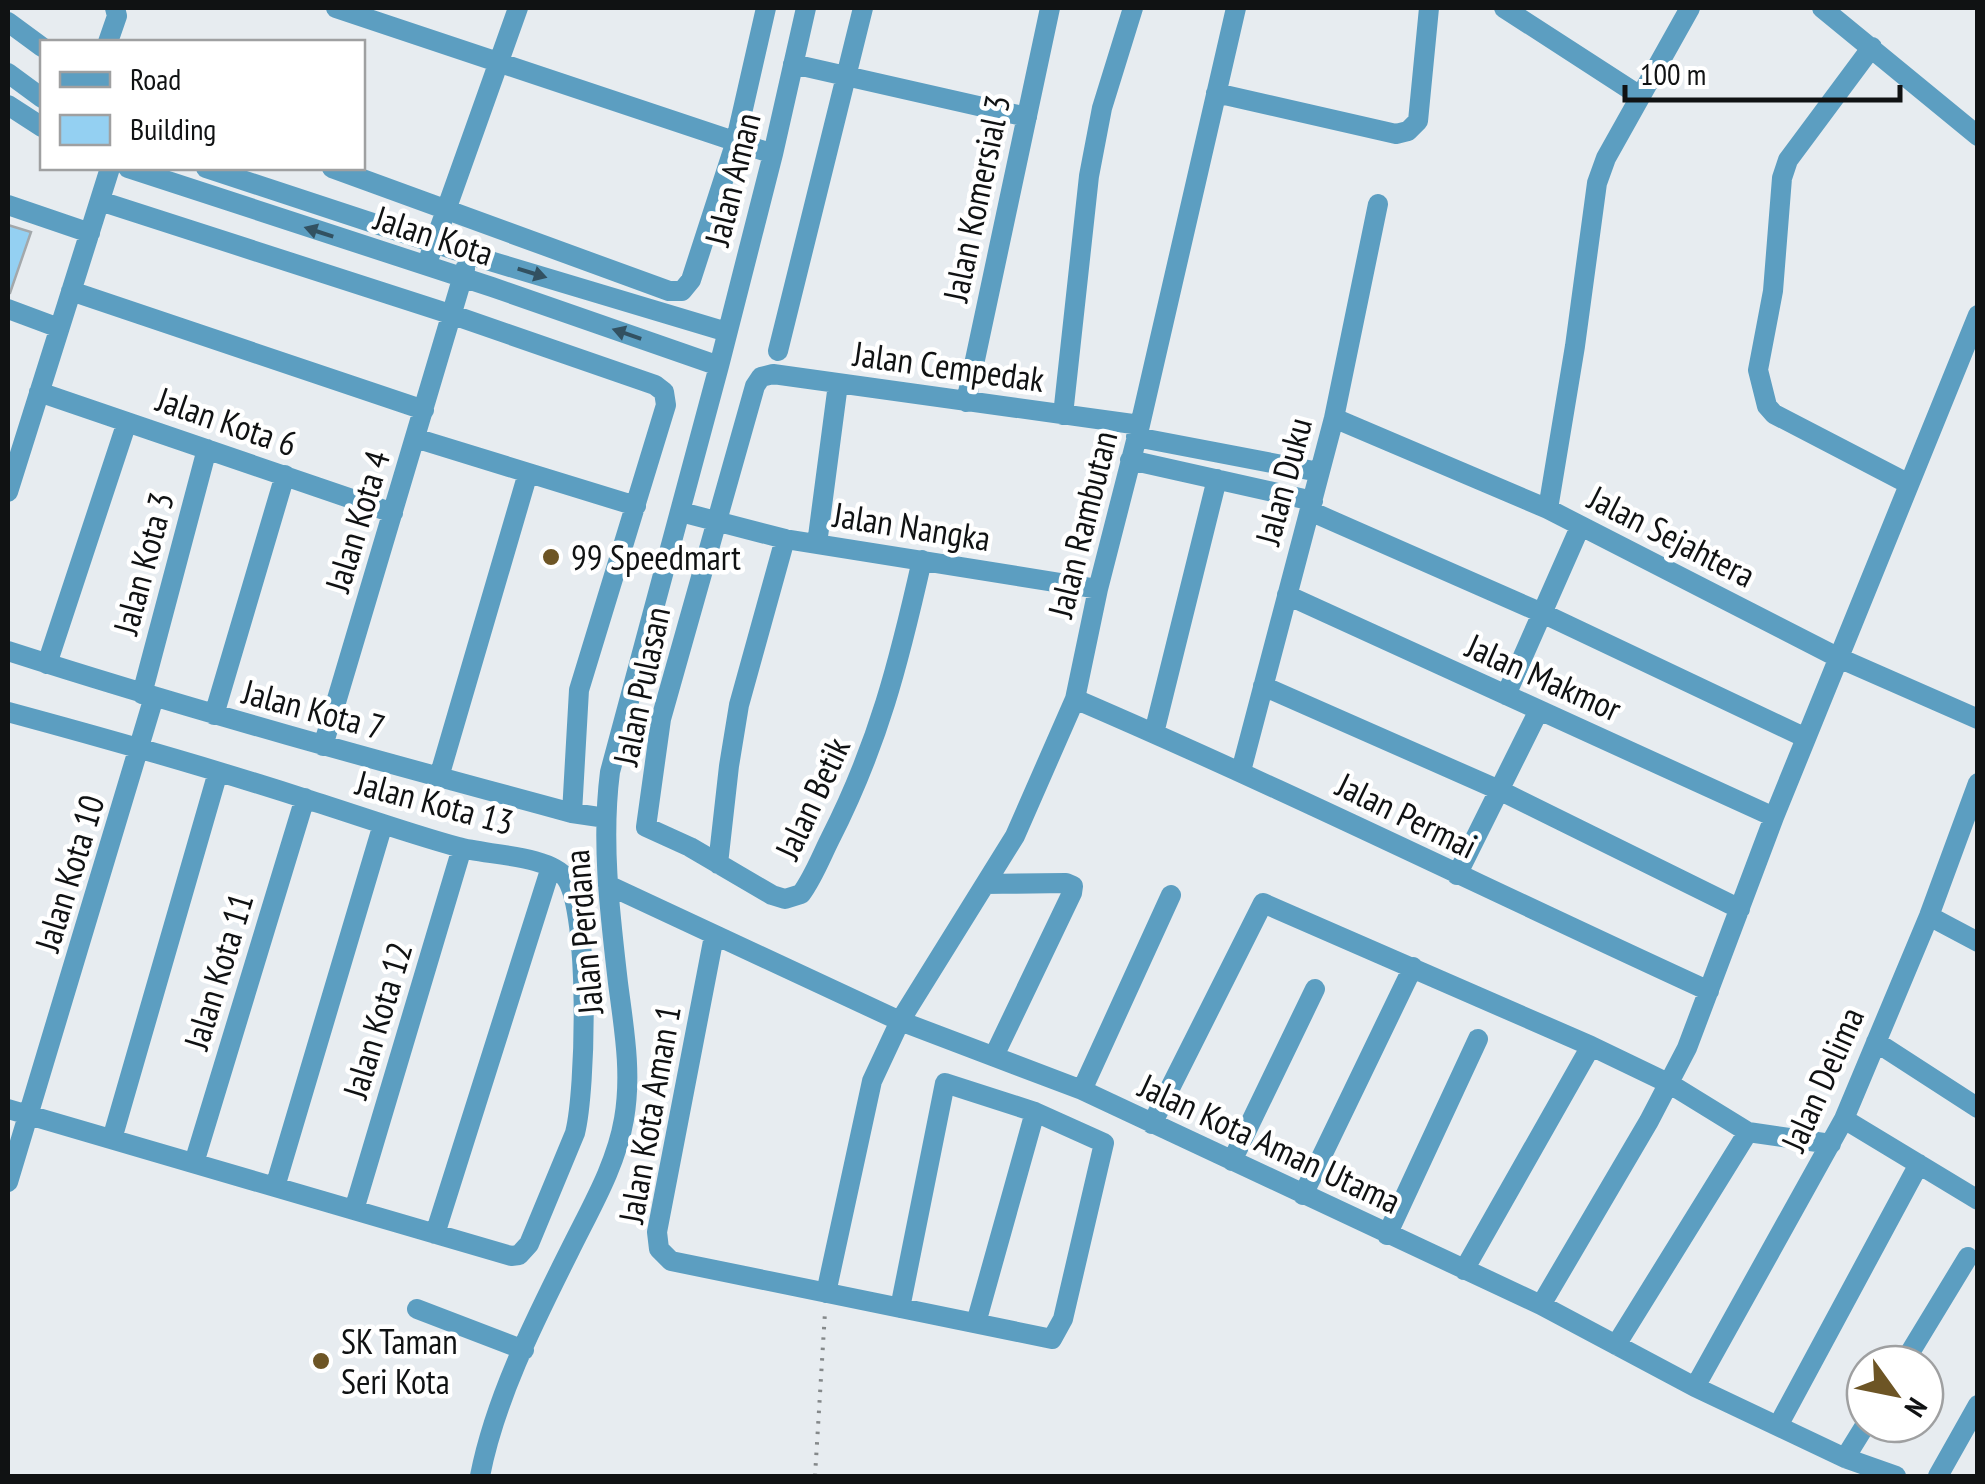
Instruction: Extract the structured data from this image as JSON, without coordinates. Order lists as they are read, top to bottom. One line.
{"streets":{"street":["Jalan Aman","Jalan Komersial 3","Jalan Kota","Jalan Cempedak","Jalan Kota 6","Jalan Duku","Jalan Kota 4","Jalan Rambutan","Jalan Nangka","Jalan Sejahtera","Jalan Kota 3","Jalan Makmor","Jalan Pulasan","Jalan Kota 7","Jalan Betik","Jalan Kota 13","Jalan Permai","Jalan Kota 10","Jalan Perdana","Jalan Kota 11","Jalan Kota 12","Jalan Delima","Jalan Kota Aman 1","Jalan Kota Aman Utama"]},"crossings":[["Jalan Aman","Jalan Kota"],["Jalan Aman","Jalan Perdana"],["Jalan Komersial 3","Jalan Cempedak"],["Jalan Kota","Jalan Kota 4"],["Jalan Kota","Jalan Perdana"],["Jalan Cempedak","Jalan Duku"],["Jalan Cempedak","Jalan Rambutan"],["Jalan Cempedak","Jalan Pulasan"],["Jalan Kota 6","Jalan Kota 4"],["Jalan Kota 6","Jalan Kota 3"],["Jalan Duku","Jalan Sejahtera"],["Jalan Duku","Jalan Makmor"],["Jalan Duku","Jalan Permai"],["Jalan Kota 4","Jalan Kota 7"],["Jalan Rambutan","Jalan Nangka"],["Jalan Rambutan","Jalan Permai"],["Jalan Rambutan","Jalan Kota Aman 1"],["Jalan Rambutan","Jalan Kota Aman Utama"],["Jalan Nangka","Jalan Pulasan"],["Jalan Nangka","Jalan Betik"],["Jalan Nangka","Jalan Perdana"],["Jalan Kota 3","Jalan Kota 7"],["Jalan Kota 3","Jalan Kota 10"],["Jalan Pulasan","Jalan Betik"],["Jalan Kota 7","Jalan Kota 10"],["Jalan Kota 7","Jalan Perdana"],["Jalan Kota 13","Jalan Kota 10"],["Jalan Kota 13","Jalan Kota 11"],["Jalan Kota 13","Jalan Kota 12"],["Jalan Perdana","Jalan Kota Aman Utama"],["Jalan Delima","Jalan Kota Aman Utama"],["Jalan Kota Aman 1","Jalan Kota Aman Utama"]],"places":["99 Speedmart","SK Taman Seri Kota"],"legend":["Road","Building"],"scale_bar":"100 m","north":"bottom right"}
